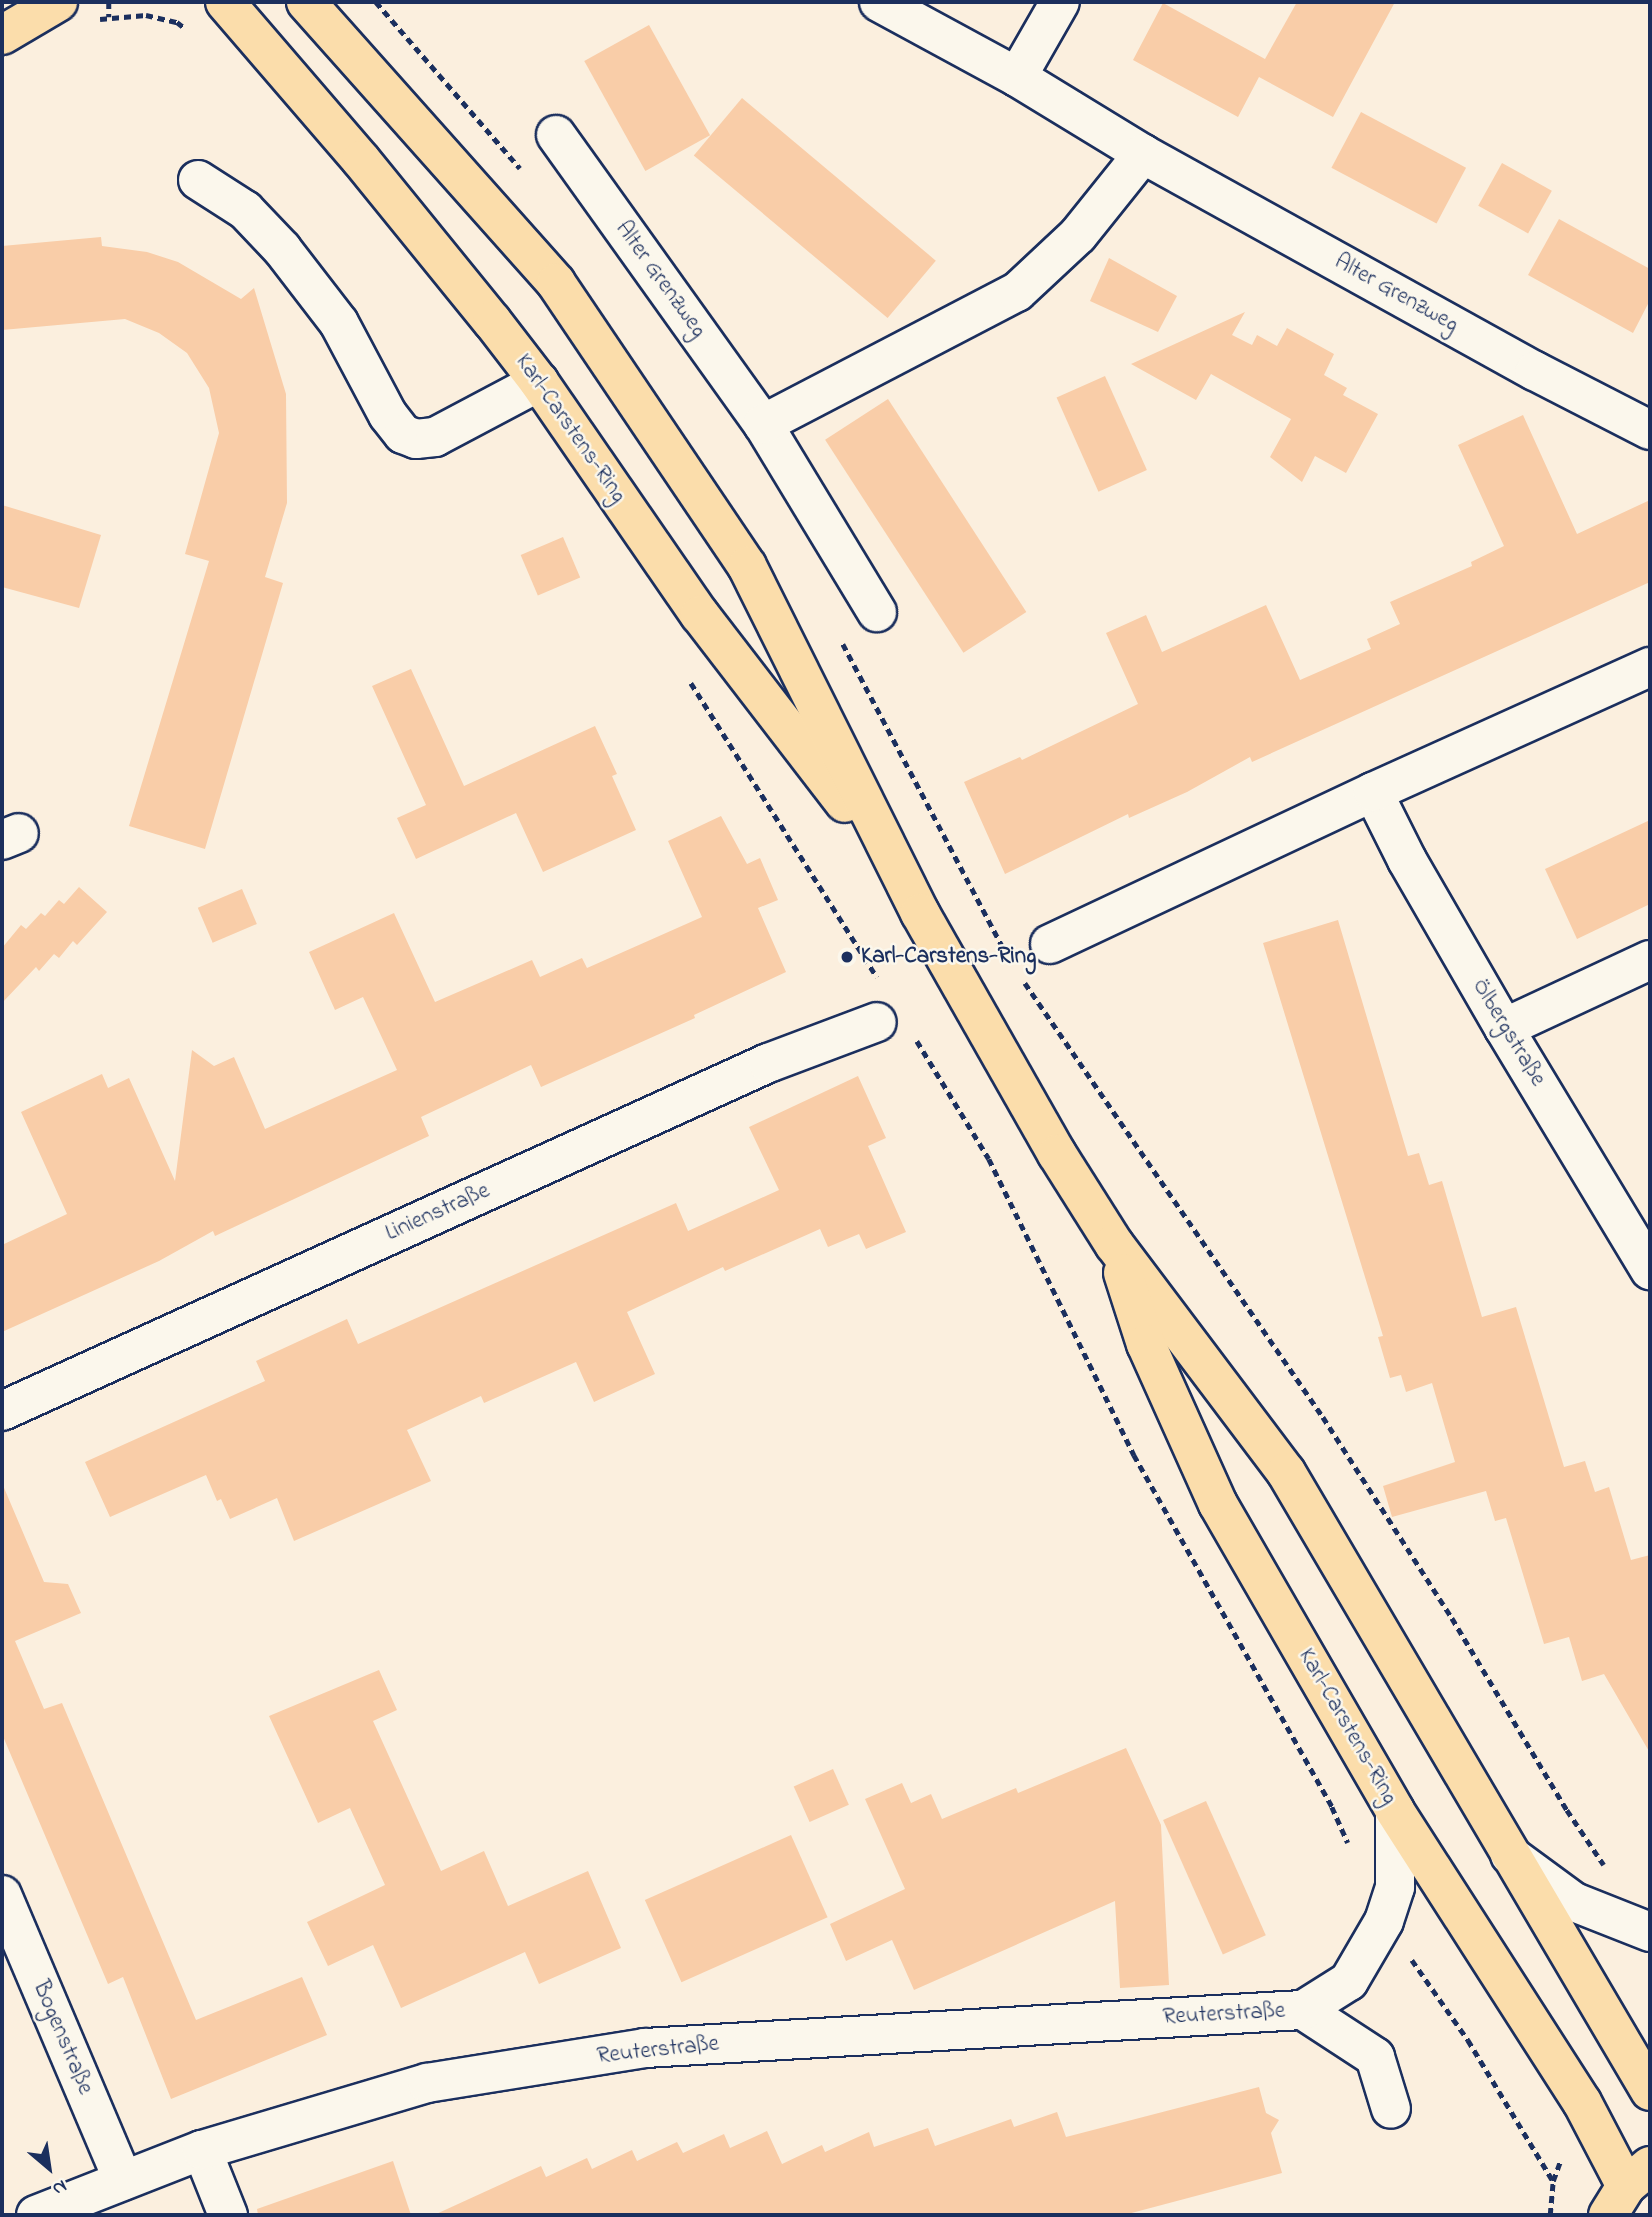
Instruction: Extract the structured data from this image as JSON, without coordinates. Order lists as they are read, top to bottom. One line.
{"streets":{"main road":["Karl-Carstens-Ring"],"street":["Alter Grenzweg","Ölbergstraße","Linienstraße","Reuterstraße","Bogenstraße"]},"crossings":[["Karl-Carstens-Ring","Reuterstraße"],["Reuterstraße","Bogenstraße"]],"places":["Karl-Carstens-Ring"],"north":"bottom right"}
